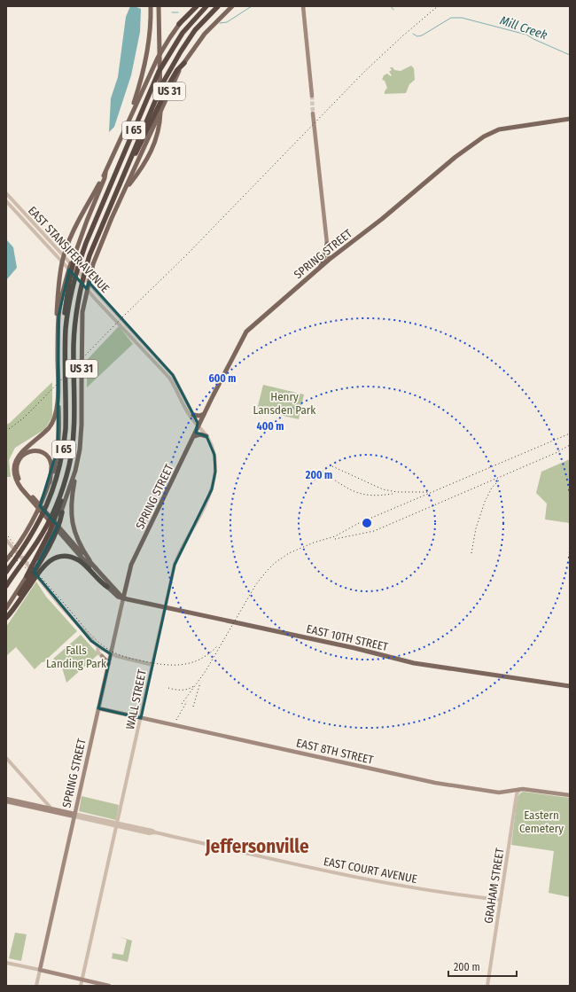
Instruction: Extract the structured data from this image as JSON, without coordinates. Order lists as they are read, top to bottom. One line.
{"streets":{"highway":["I 65"],"main road":["US 31","SPRING STREET","EAST 10TH STREET","EAST 8TH STREET"],"street":["EAST STANSIFER AVENUE","WALL STREET","EAST COURT AVENUE","GRAHAM STREET"]},"crossings":[["US 31","I 65"],["US 31","EAST STANSIFER AVENUE"],["US 31","EAST 10TH STREET"],["EAST STANSIFER AVENUE","SPRING STREET"],["EAST STANSIFER AVENUE","WALL STREET"],["SPRING STREET","EAST 10TH STREET"],["SPRING STREET","WALL STREET"],["SPRING STREET","EAST 8TH STREET"],["SPRING STREET","EAST COURT AVENUE"],["EAST 10TH STREET","WALL STREET"],["WALL STREET","EAST 8TH STREET"],["WALL STREET","EAST COURT AVENUE"],["EAST 8TH STREET","GRAHAM STREET"],["EAST COURT AVENUE","GRAHAM STREET"]],"districts":["Jeffersonville"],"water":["Mill Creek"],"parks":["Henry Lansden Park","Falls Landing Park","Eastern Cemetery"],"scale_bar":"200 m","rings":["600 m","400 m","200 m"]}
